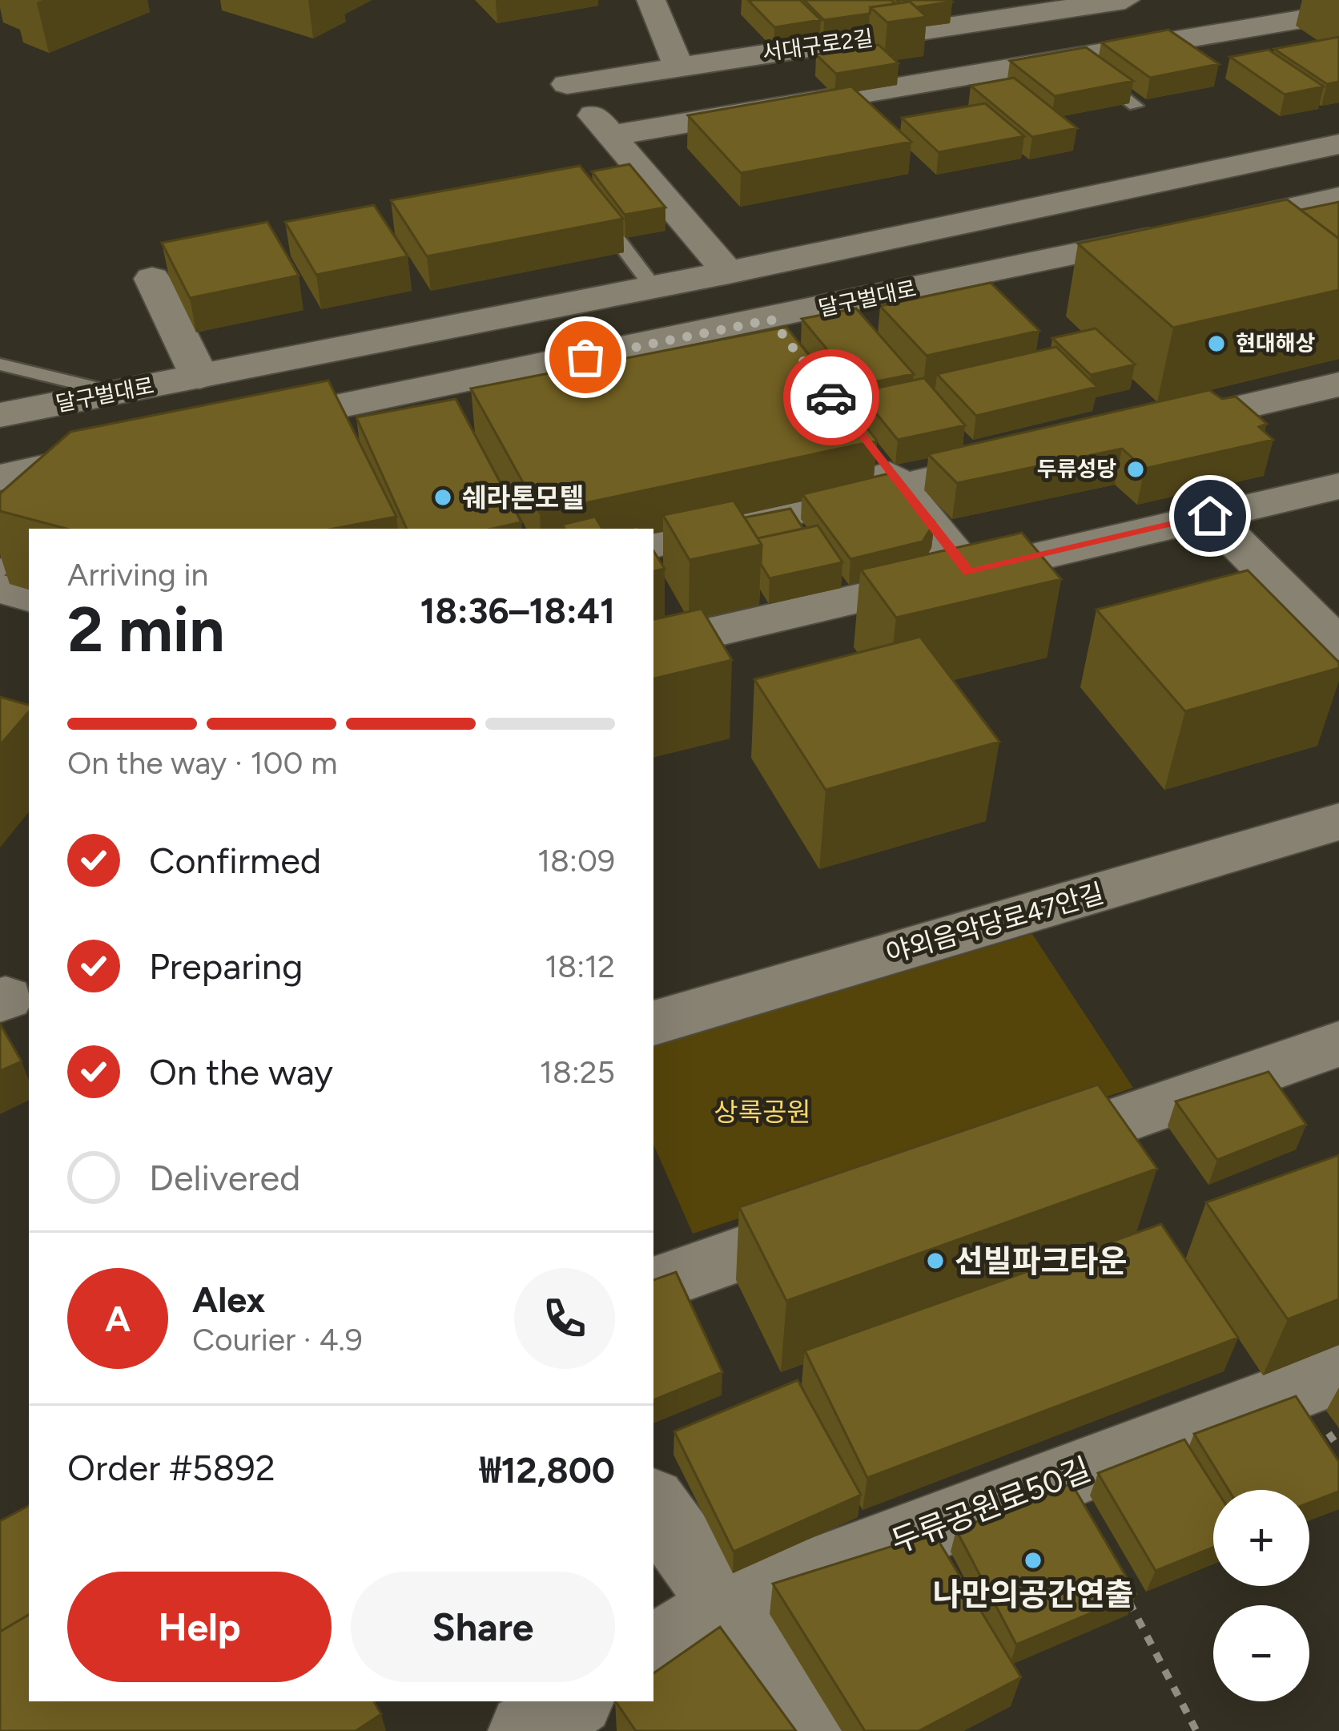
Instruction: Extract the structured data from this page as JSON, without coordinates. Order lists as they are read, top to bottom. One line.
{"streets":{"street":["서대구로2길","달구벌대로","야외음악당로47안길","두류공원로50길"]},"parks":["상록공원"],"places":["현대해상","두류성당","쉐라톤모텔","선빌파크타운","나만의공간연출"],"page":{"heading":["2 min","Arriving in","18:36–18:41"],"panel":["Alex","Courier · 4.9","Order #5892","₩12,800"],"bar":"On the way · 100 m","list":[["Confirmed","18:09"],["Preparing","18:12"],["On the way","18:25"],"Delivered"],"round":"A","map_buttons":["+","−"],"buttons":["Help","Share"]}}
